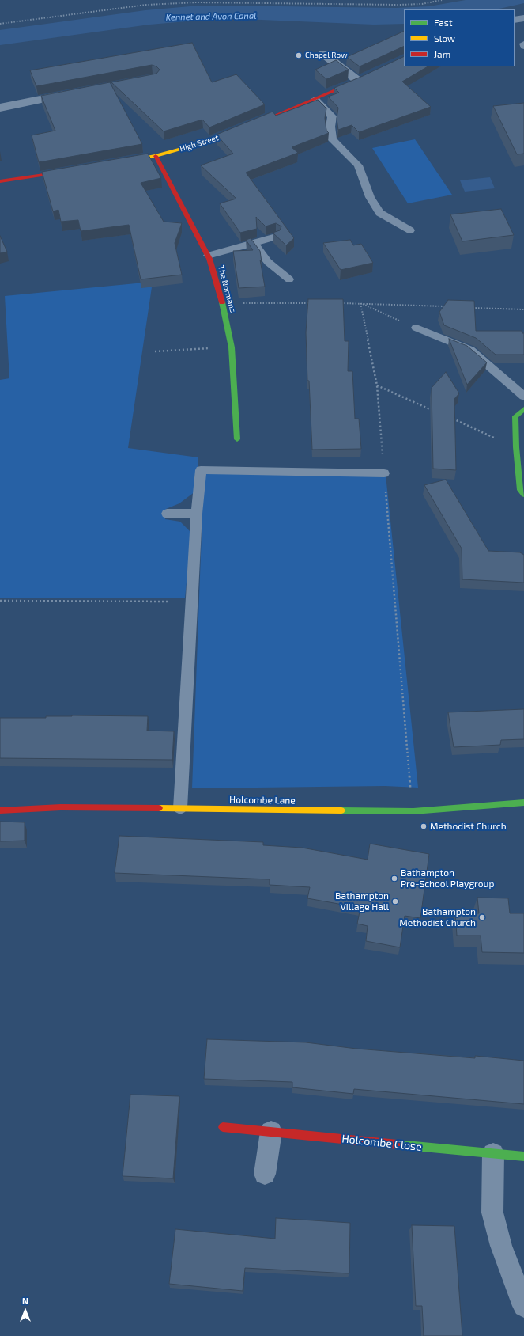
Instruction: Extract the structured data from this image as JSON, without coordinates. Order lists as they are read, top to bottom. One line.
{"streets":{"street":["High Street","The Normans","Holcombe Lane","Holcombe Close"]},"crossings":[["High Street","The Normans"]],"water":["Kennet and Avon Canal"],"places":["Chapel Row","Methodist Church","Bathampton Pre-School Playgroup","Bathampton Village Hall","Bathampton Methodist Church"],"legend":["Fast","Slow","Jam"],"north":"top"}
